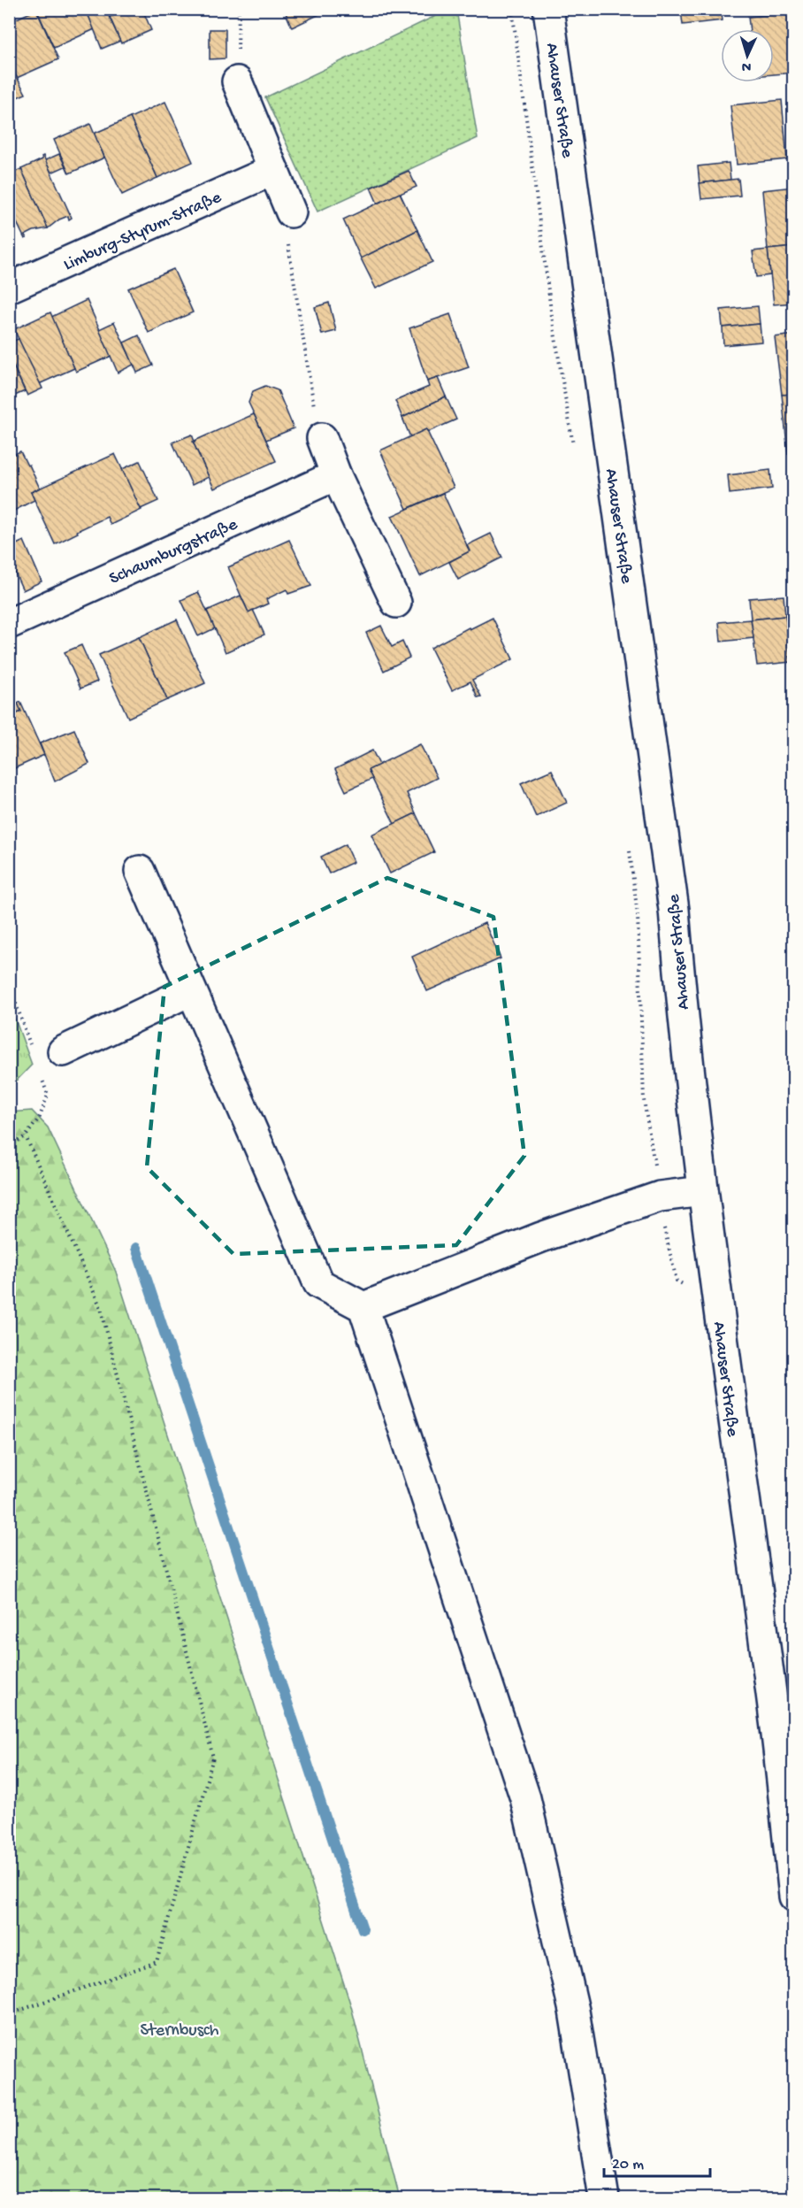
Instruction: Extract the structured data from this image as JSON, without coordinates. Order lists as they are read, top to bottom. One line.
{"streets":{"street":["Ahauser Straße","Limburg-Styrum-Straße","Schaumburgstraße"]},"parks":["Sternbusch"],"scale_bar":"20 m","north":"bottom"}
